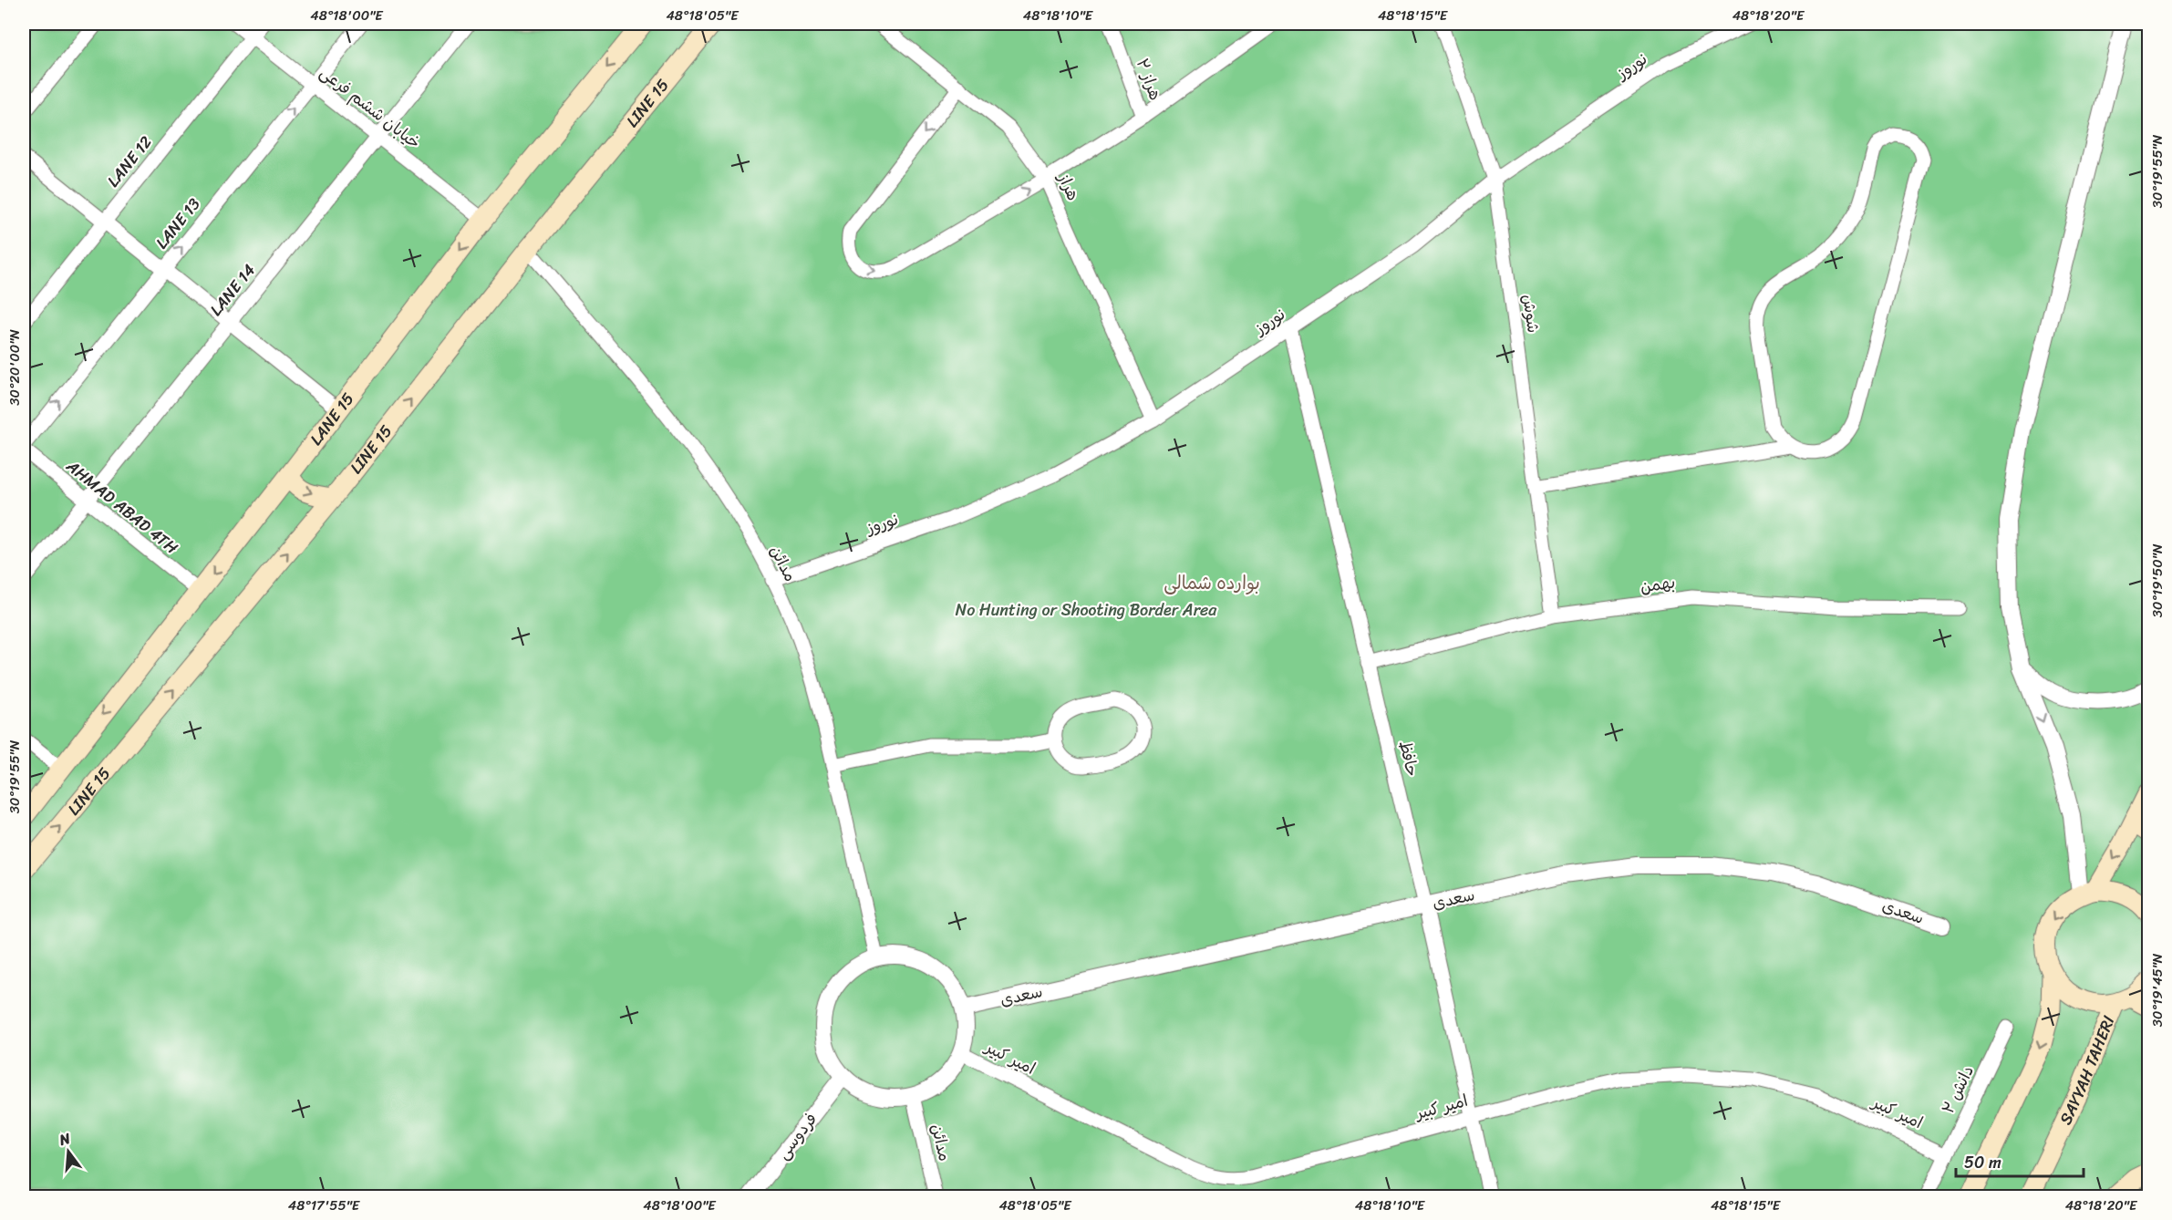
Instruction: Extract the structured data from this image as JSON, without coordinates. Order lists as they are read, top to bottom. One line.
{"streets":{"main road":["LINE 15","LANE 15","SAYYAH TAHERI"],"street":["نوروز","هراز ۲","خیابان ششم فرعی","LANE 12","هراز","LANE 13","LANE 14","شوش","AHMAD ABAD 4TH","مدائن","بهمن","حافظ","سعدی","امیر کبیر","دانش ۲","فردوسی"]},"crossings":[["نوروز","هراز"],["نوروز","شوش"],["نوروز","مدائن"],["نوروز","حافظ"],["LINE 15","مدائن"],["خیابان ششم فرعی","LANE 12"],["خیابان ششم فرعی","LANE 13"],["خیابان ششم فرعی","LANE 14"],["خیابان ششم فرعی","LANE 15"],["LANE 14","AHMAD ABAD 4TH"],["شوش","بهمن"],["LANE 15","AHMAD ABAD 4TH"],["مدائن","سعدی"],["مدائن","امیر کبیر"],["مدائن","فردوسی"],["بهمن","حافظ"],["حافظ","سعدی"],["حافظ","امیر کبیر"],["سعدی","امیر کبیر"],["سعدی","فردوسی"],["امیر کبیر","دانش ۲"],["امیر کبیر","فردوسی"]],"one_way":["LINE 15","LANE 13","LANE 15"],"districts":["بوارده شمالی"],"parks":["No Hunting or Shooting Border Area"],"scale_bar":"50 m","north":"top","coordinates":["48°18'00\"E","48°18'05\"E","48°18'10\"E","48°18'15\"E","48°18'20\"E","30°19'55\"N","30°20'00\"N","30°19'50\"N","30°19'45\"N","48°17'55\"E"]}
